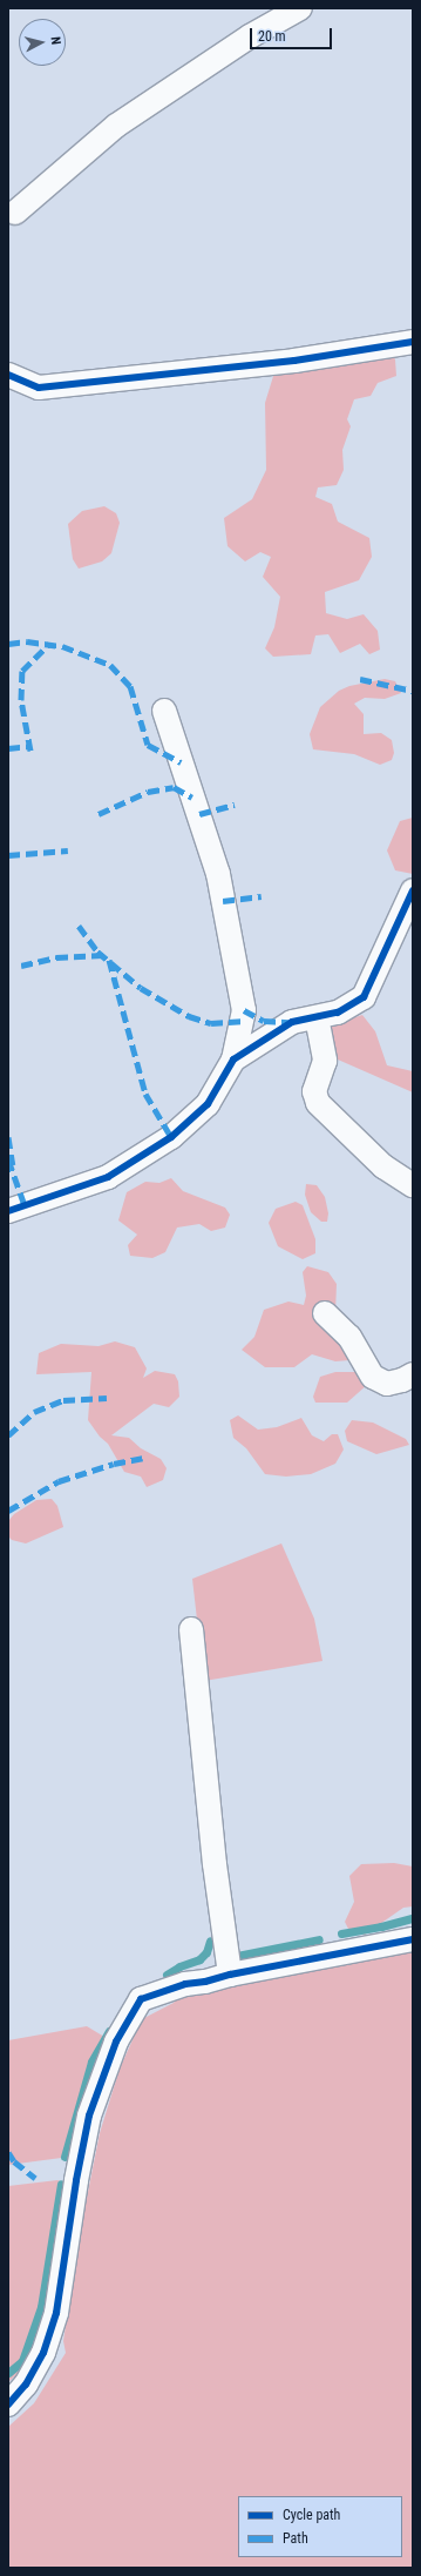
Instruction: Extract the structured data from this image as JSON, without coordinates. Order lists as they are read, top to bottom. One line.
{"legend":["Cycle path","Path"],"scale_bar":"20 m","north":"right"}
